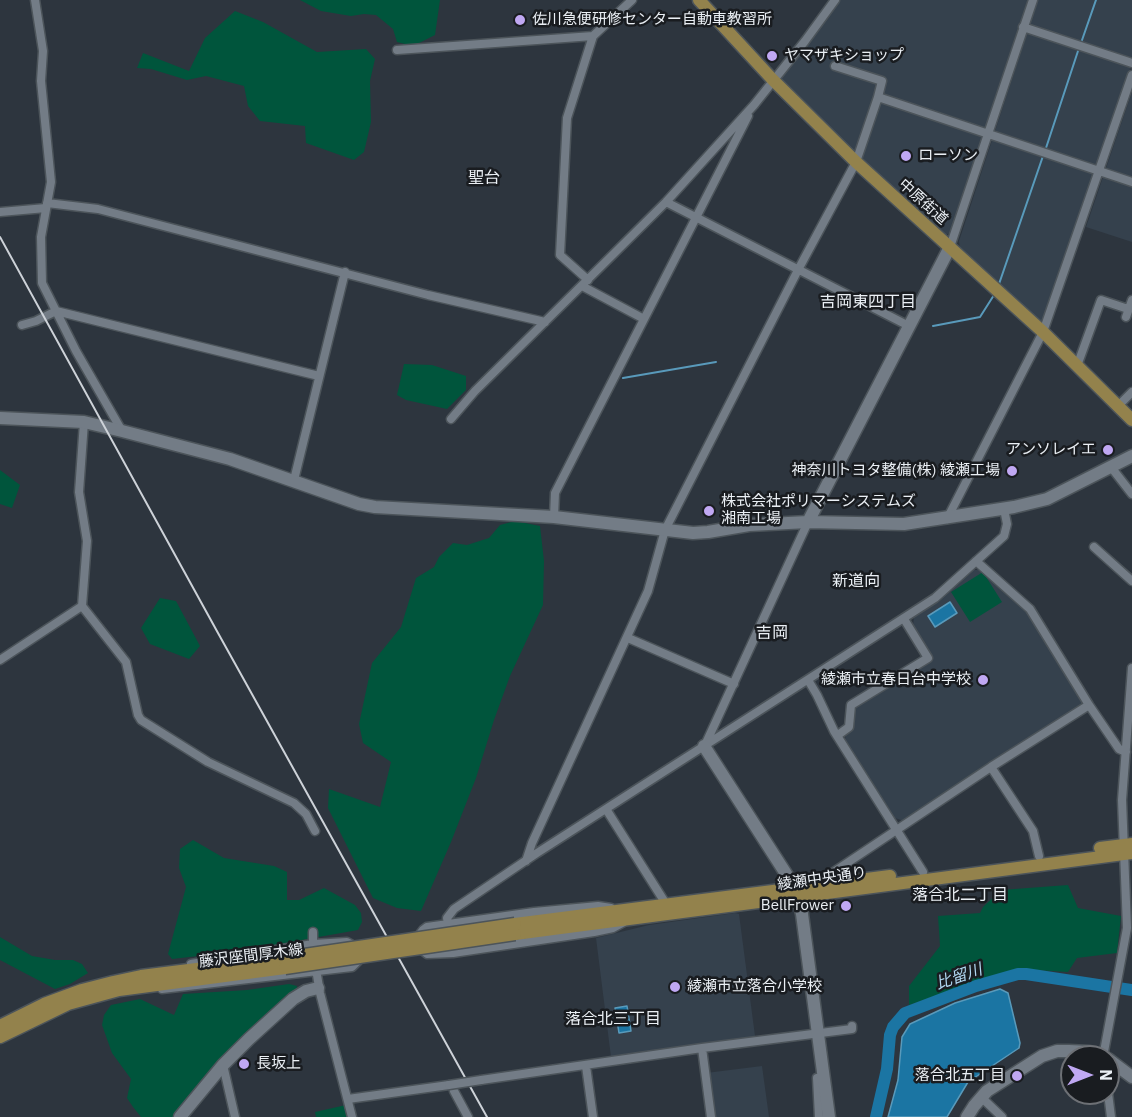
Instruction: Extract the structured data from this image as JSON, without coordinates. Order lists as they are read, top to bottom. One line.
{"streets":{"main road":["中原街道","綾瀬中央通り","藤沢座間厚木線"]},"crossings":[["綾瀬中央通り","藤沢座間厚木線"]],"districts":["聖台","吉岡東四丁目","新道向","吉岡","落合北二丁目","落合北三丁目"],"water":["比留川"],"places":["佐川急便研修センター自動車教習所","ヤマザキショップ","ローソン","アンソレイエ","神奈川トヨタ整備(株) 綾瀬工場","株式会社ポリマーシステムズ 湘南工場","綾瀬市立春日台中学校","BellFrower","綾瀬市立落合小学校","長坂上","落合北五丁目"],"north":"right"}
